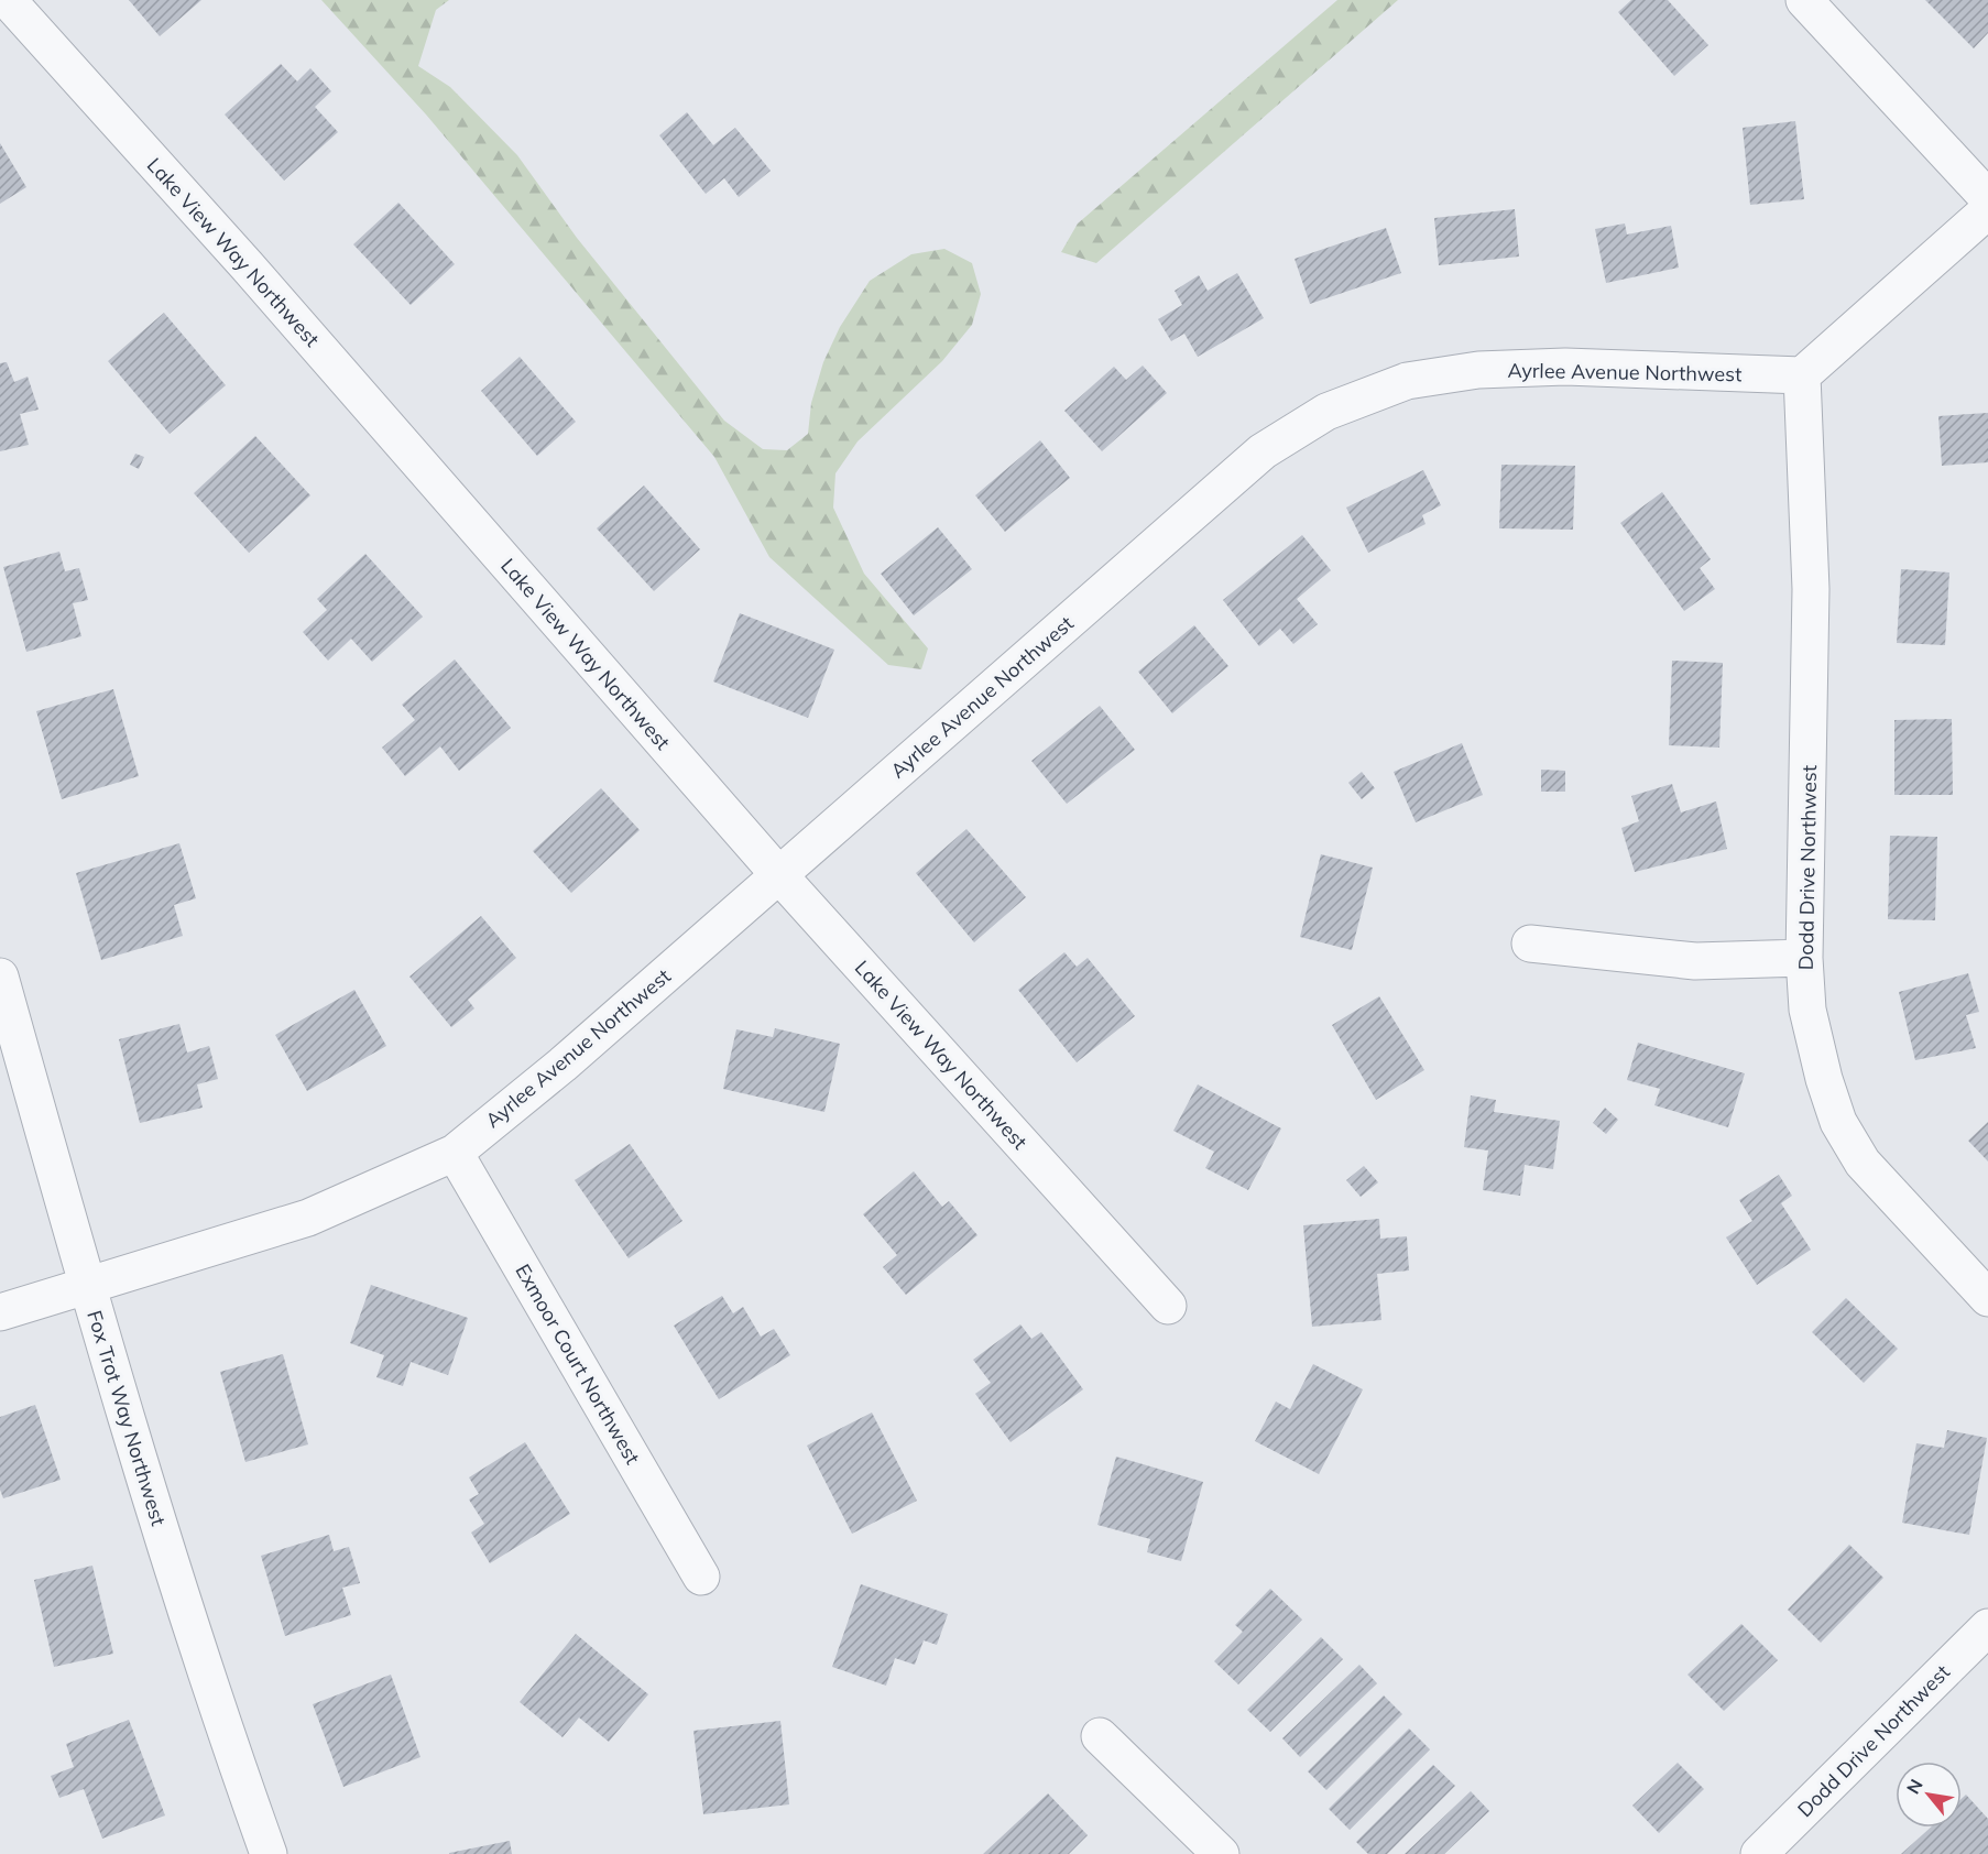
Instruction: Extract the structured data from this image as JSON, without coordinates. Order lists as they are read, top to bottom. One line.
{"streets":{"street":["Lake View Way Northwest","Ayrlee Avenue Northwest","Dodd Drive Northwest","Exmoor Court Northwest","Fox Trot Way Northwest"]},"crossings":[["Lake View Way Northwest","Ayrlee Avenue Northwest"],["Ayrlee Avenue Northwest","Dodd Drive Northwest"],["Ayrlee Avenue Northwest","Exmoor Court Northwest"],["Ayrlee Avenue Northwest","Fox Trot Way Northwest"]],"north":"top left"}
